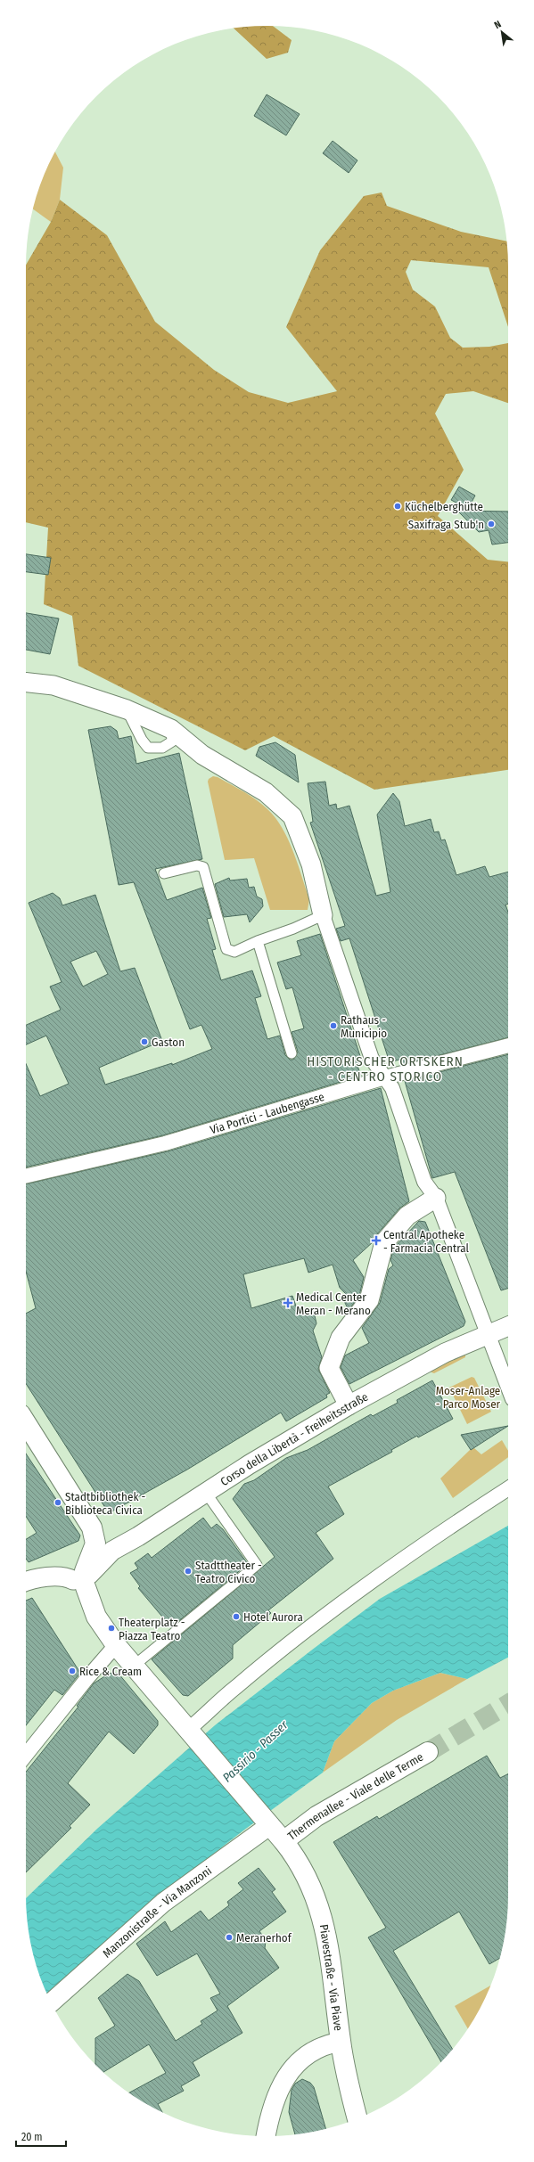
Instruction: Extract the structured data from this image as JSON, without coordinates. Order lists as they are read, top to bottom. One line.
{"streets":{"main road":["Thermenallee - Viale delle Terme","Piavestraße - Via Piave"],"street":["Via Portici - Laubengasse","Corso della Libertà - Freiheitsstraße","Manzonistraße - Via Manzoni"]},"crossings":[["Thermenallee - Viale delle Terme","Piavestraße - Via Piave"],["Manzonistraße - Via Manzoni","Piavestraße - Via Piave"]],"districts":["HISTORISCHER ORTSKERN - CENTRO STORICO"],"water":["Passirio - Passer"],"parks":["Moser-Anlage - Parco Moser"],"places":{"other":["Küchelberghütte","Saxifraga Stub'n","Rathaus - Municipio","Gaston","Stadtbibliothek - Biblioteca Civica","Stadttheater - Teatro Civico","Hotel Aurora","Theaterplatz - Piazza Teatro","Rice & Cream","Meranerhof"],"health":["Central Apotheke - Farmacia Central","Medical Center Meran - Merano"]},"scale_bar":"20 m","north":"top left"}
